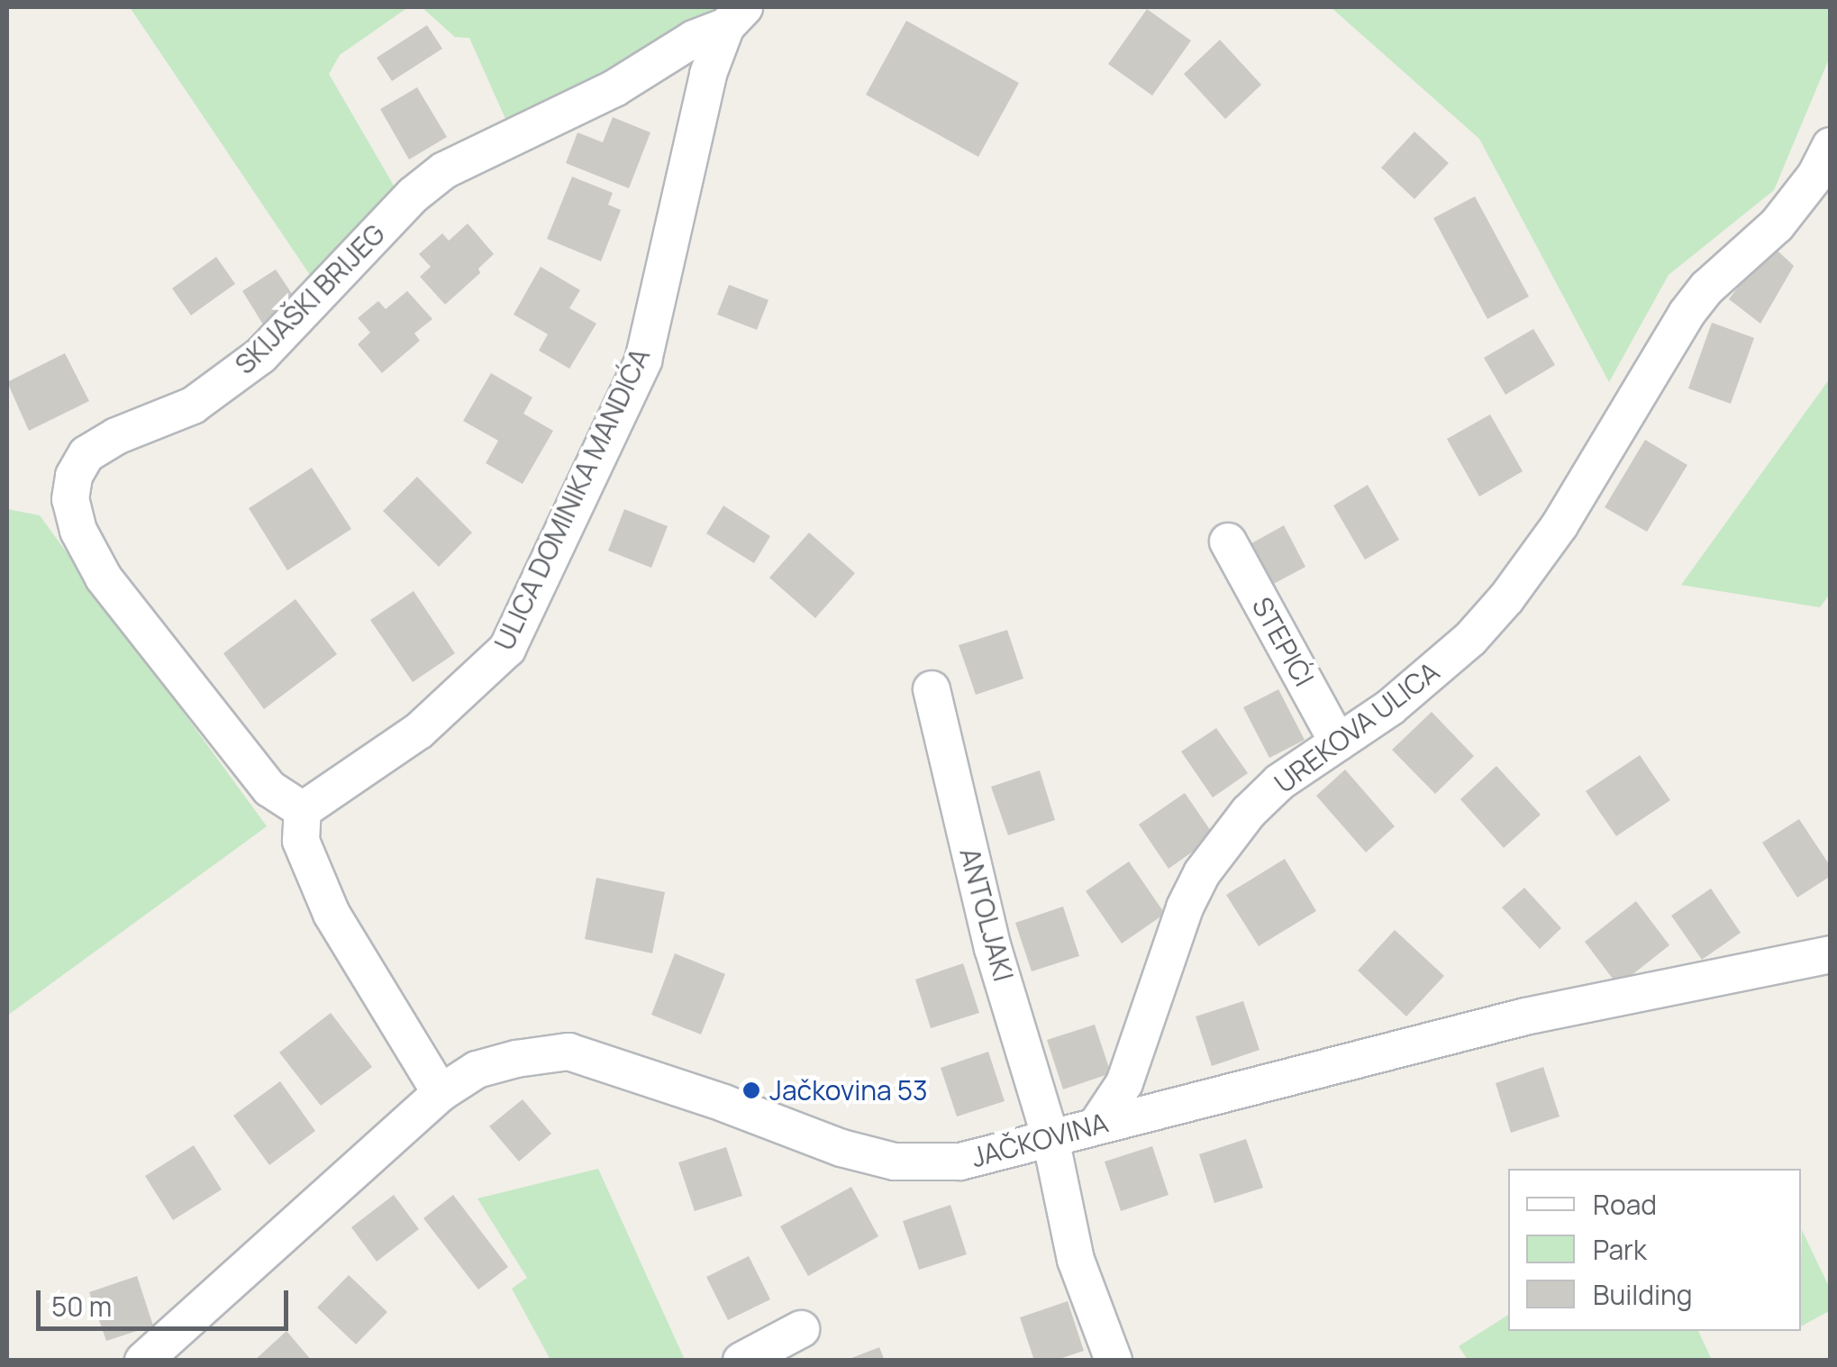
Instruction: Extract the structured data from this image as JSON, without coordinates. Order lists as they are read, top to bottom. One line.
{"streets":{"street":["SKIJAŠKI BRIJEG","ULICA DOMINIKA MANDIĆA","STEPIĆI","UREKOVA ULICA","ANTOLJAKI","JAČKOVINA"]},"crossings":[["SKIJAŠKI BRIJEG","ULICA DOMINIKA MANDIĆA"],["STEPIĆI","UREKOVA ULICA"],["UREKOVA ULICA","JAČKOVINA"],["ANTOLJAKI","JAČKOVINA"]],"places":["Jačkovina 53"],"legend":["Road","Park","Building"],"scale_bar":"50 m"}
